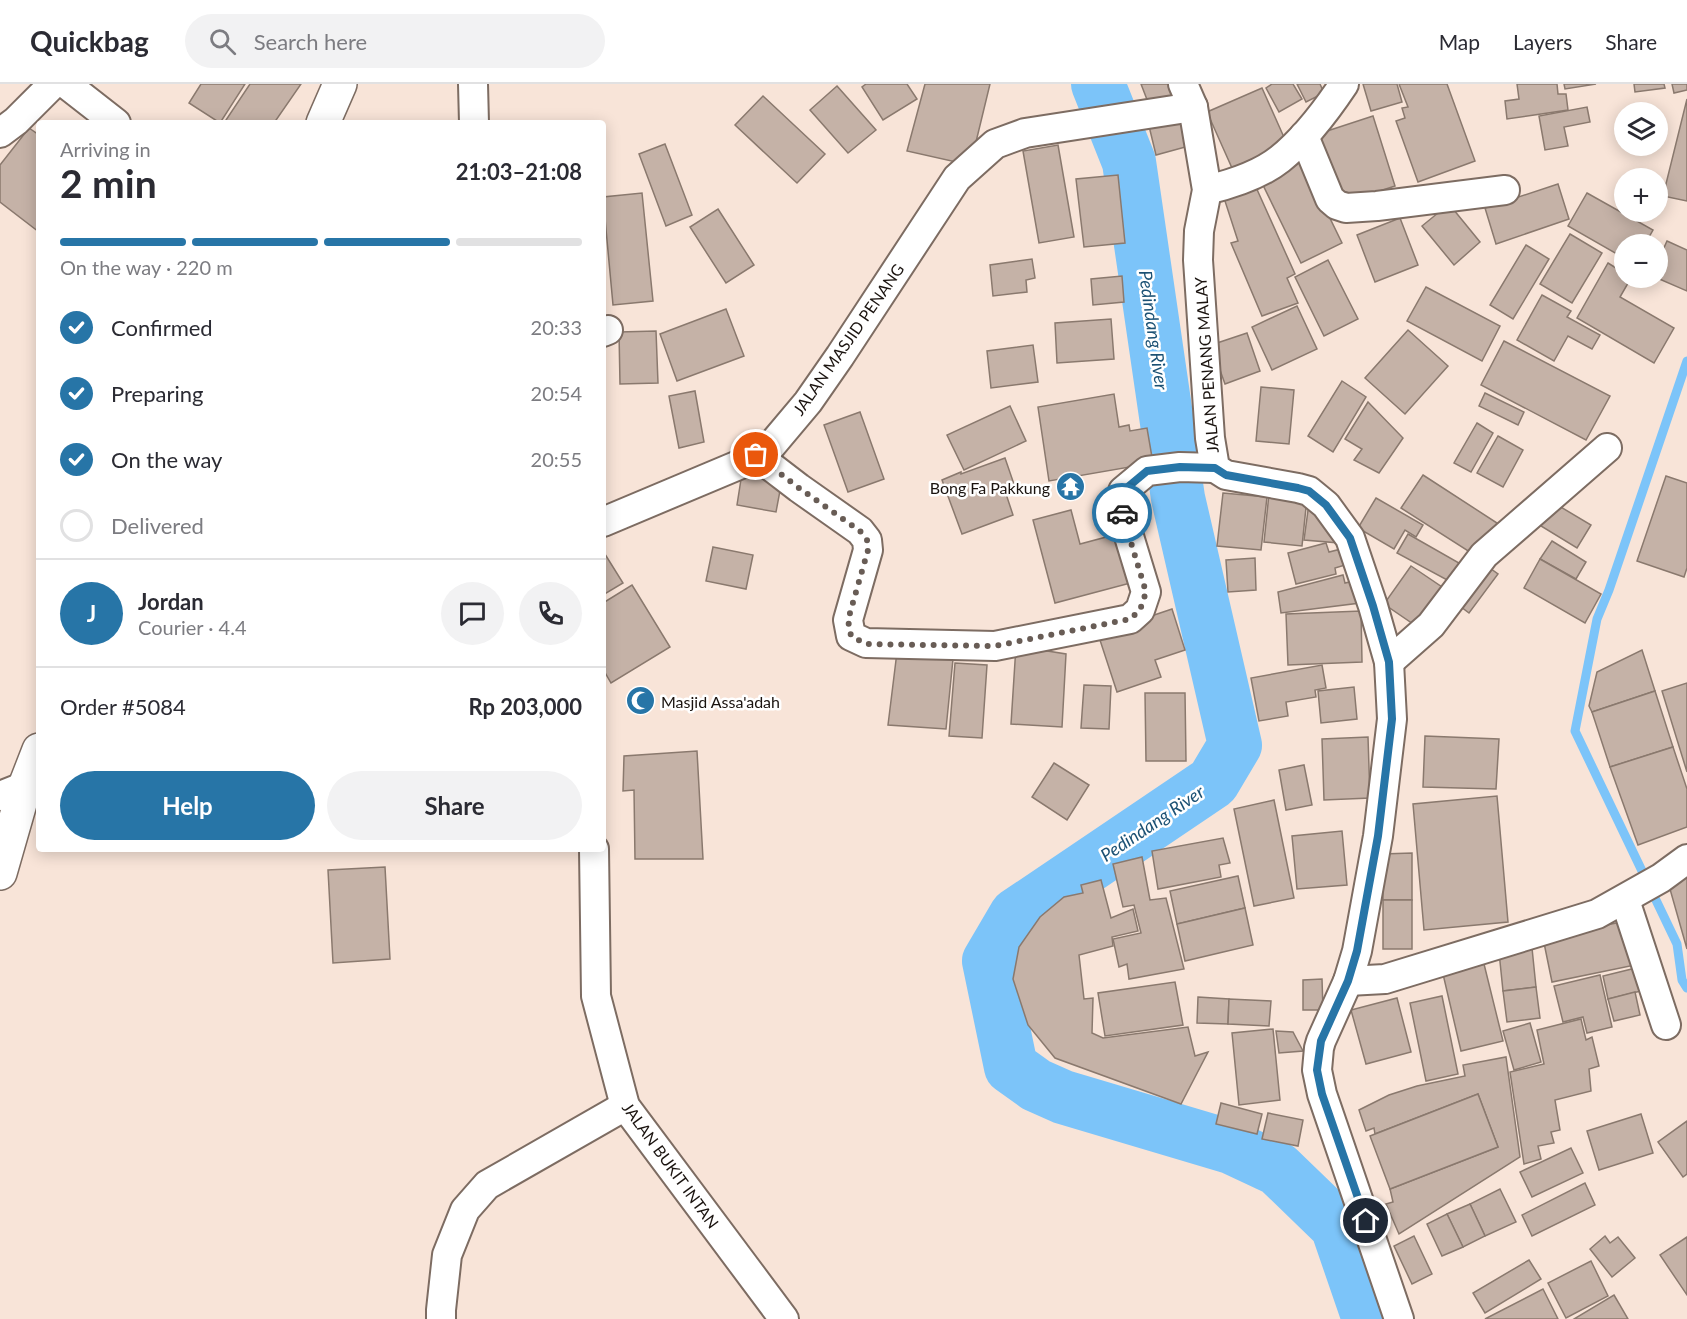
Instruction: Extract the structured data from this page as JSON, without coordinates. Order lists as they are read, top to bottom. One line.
{"streets":{"street":["JALAN MASJID PENANG","JALAN PENANG MALAY","JALAN BUKIT INTAN"]},"crossings":[["JALAN MASJID PENANG","JALAN PENANG MALAY"]],"water":["Pedindang River"],"places":{"temple":["Bong Fa Pakkung"],"mosque":["Masjid Assa'adah"]},"page":{"header":"Quickbag","search":"Search here","nav":["Map","Layers","Share"],"map_buttons":["+","−"],"heading":["2 min","Arriving in","21:03–21:08"],"panel":["Jordan","Courier · 4.4","Order #5084","Rp 203,000"],"bar":"On the way · 220 m","list":[["Confirmed","20:33"],["Preparing","20:54"],["On the way","20:55"],"Delivered"],"round":"J","buttons":["Help","Share"]}}
